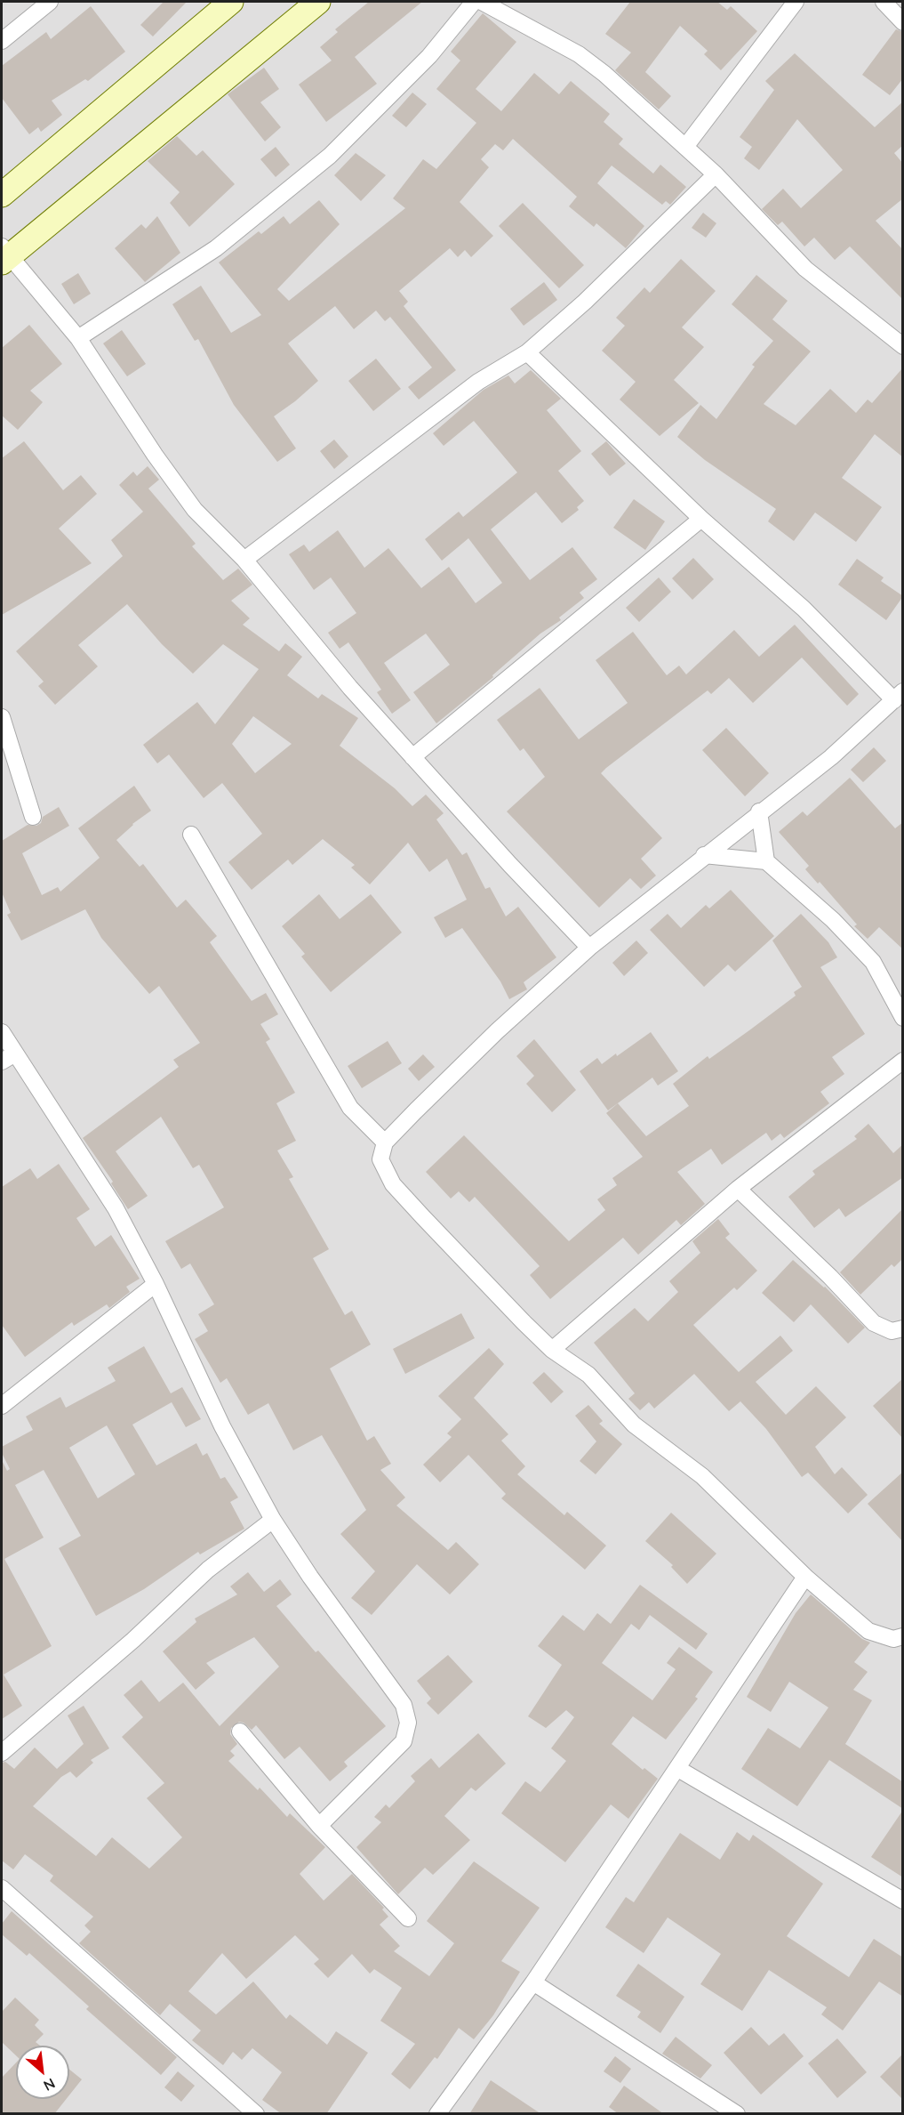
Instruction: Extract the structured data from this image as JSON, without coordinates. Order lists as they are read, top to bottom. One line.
{"north":"bottom right"}
